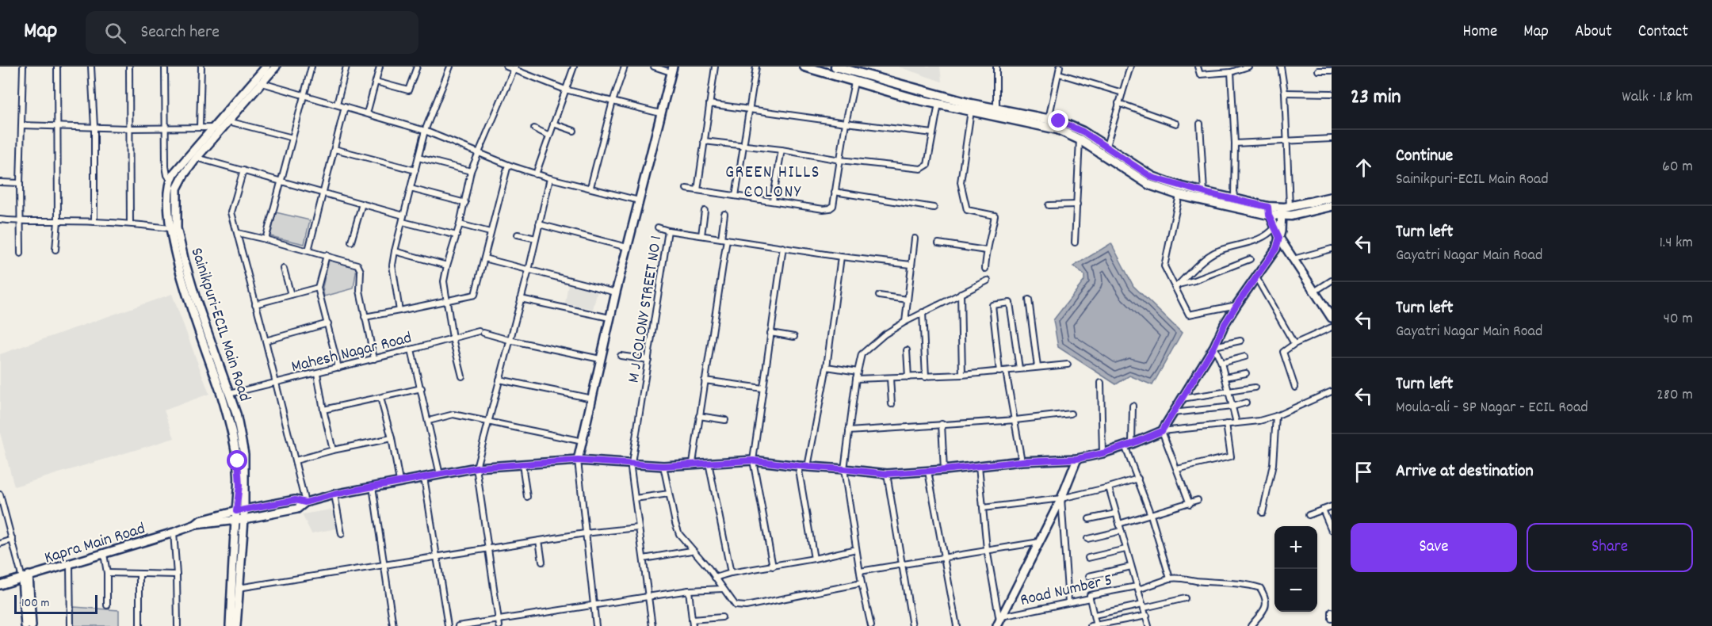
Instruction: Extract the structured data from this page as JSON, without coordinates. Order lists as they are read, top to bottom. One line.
{"streets":{"street":["M J COLONY STREET NO 1","Sainikpuri-ECIL Main Road","Mahesh Nagar Road","Kapra Main Road","Road Number 5"]},"crossings":[["Sainikpuri-ECIL Main Road","Mahesh Nagar Road"],["Sainikpuri-ECIL Main Road","Kapra Main Road"]],"districts":["GREEN HILLS COLONY"],"scale_bar":"100 m","page":{"header":"Map","search":"Search here","nav":["Home","Map","About","Contact"],"heading":["23 min","Walk · 1.8 km"],"list":[["Continue","Sainikpuri-ECIL Main Road","60 m"],["Turn left","Gayatri Nagar Main Road","1.4 km"],["Turn left","Gayatri Nagar Main Road","40 m"],["Turn left","Moula-ali - SP Nagar - ECIL Road","280 m"],"Arrive at destination"],"buttons":["Save","Share"],"map_buttons":["+","−"],"scale":"100 m"}}
